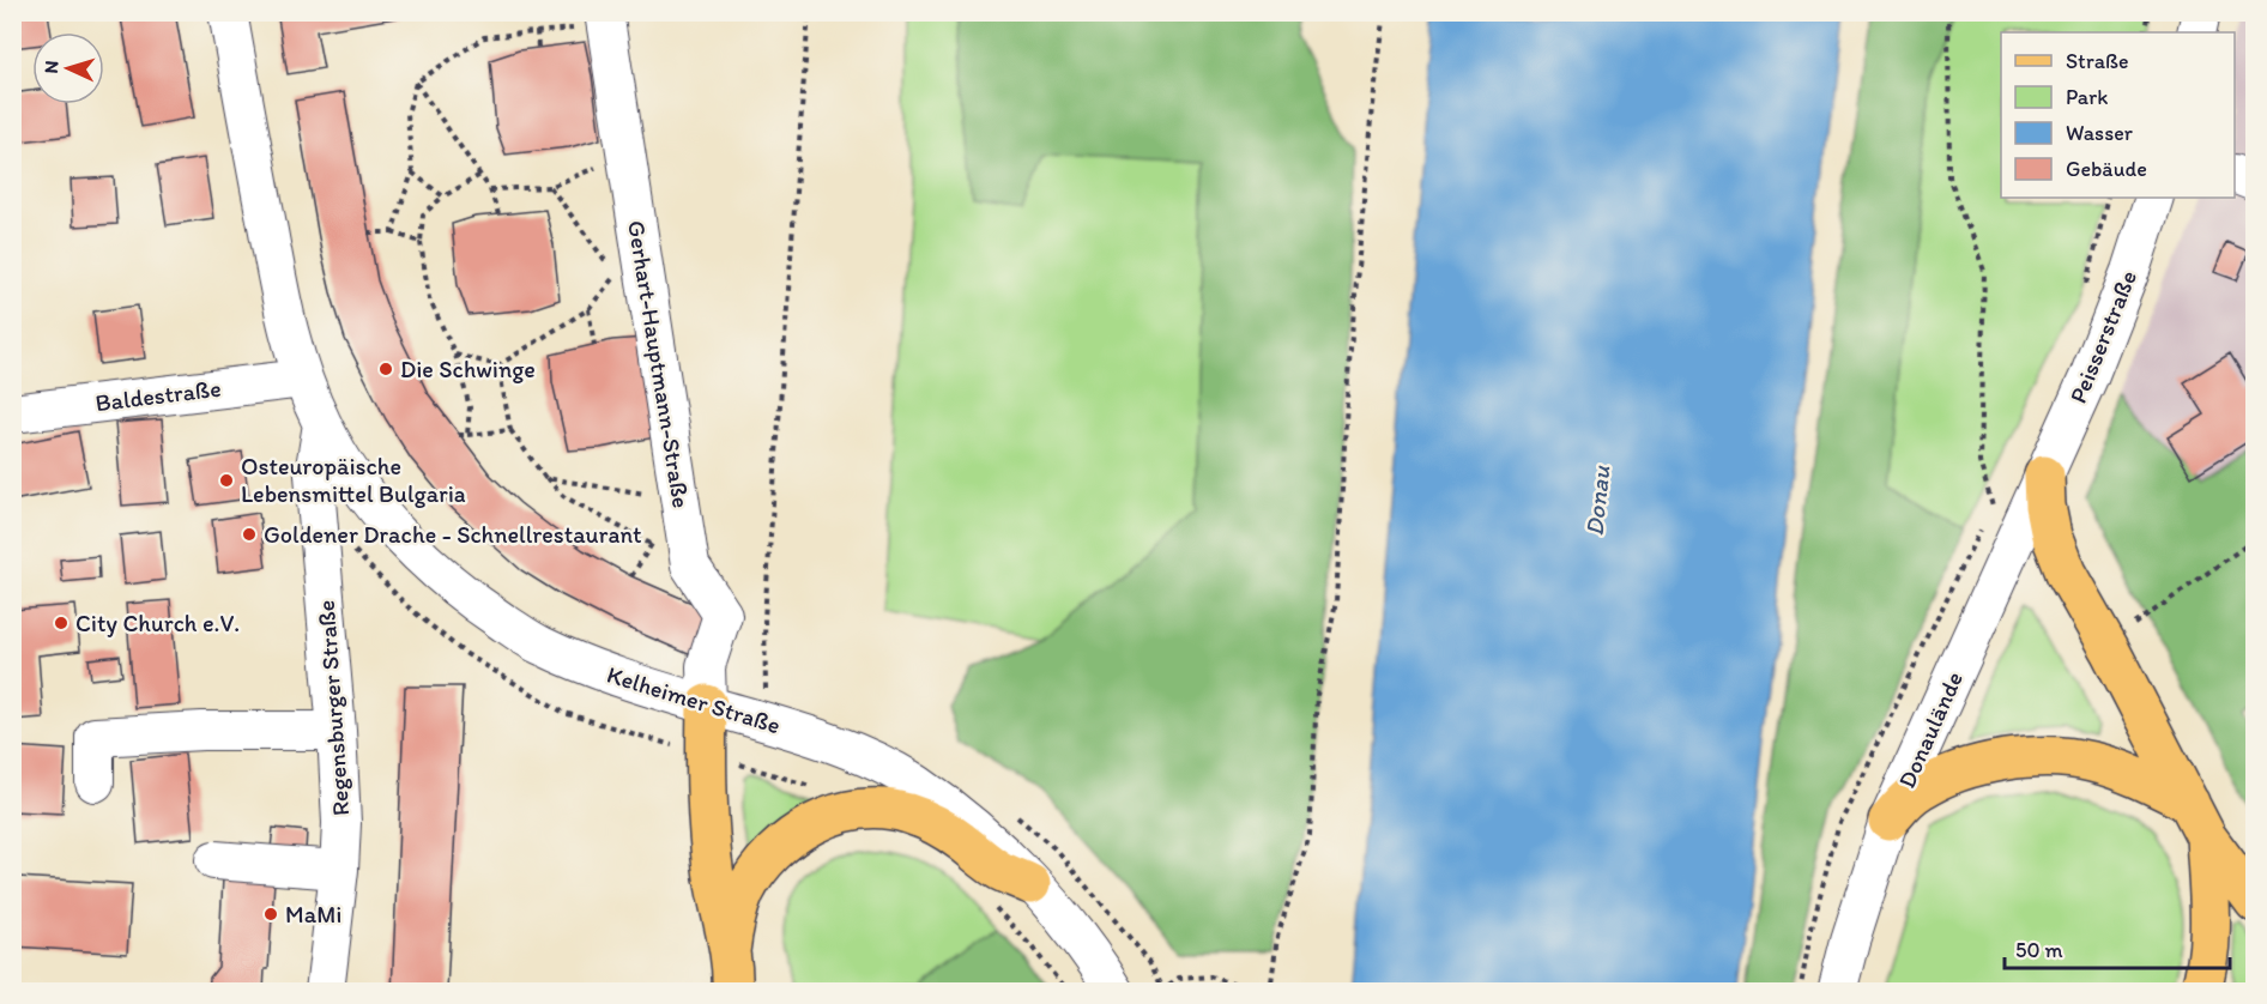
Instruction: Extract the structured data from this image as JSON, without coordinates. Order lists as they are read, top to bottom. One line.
{"streets":{"street":["Peisserstraße","Gerhart-Hauptmann-Straße","Baldestraße","Kelheimer Straße","Regensburger Straße","Donaulände"]},"crossings":[["Peisserstraße","Donaulände"],["Gerhart-Hauptmann-Straße","Kelheimer Straße"],["Baldestraße","Kelheimer Straße"],["Kelheimer Straße","Regensburger Straße"]],"water":["Donau"],"places":["Die Schwinge","Osteuropäische Lebensmittel Bulgaria","Goldener Drache - Schnellrestaurant","City Church e.V.","MaMi"],"legend":["Straße","Park","Wasser","Gebäude"],"scale_bar":"50 m","north":"left"}
